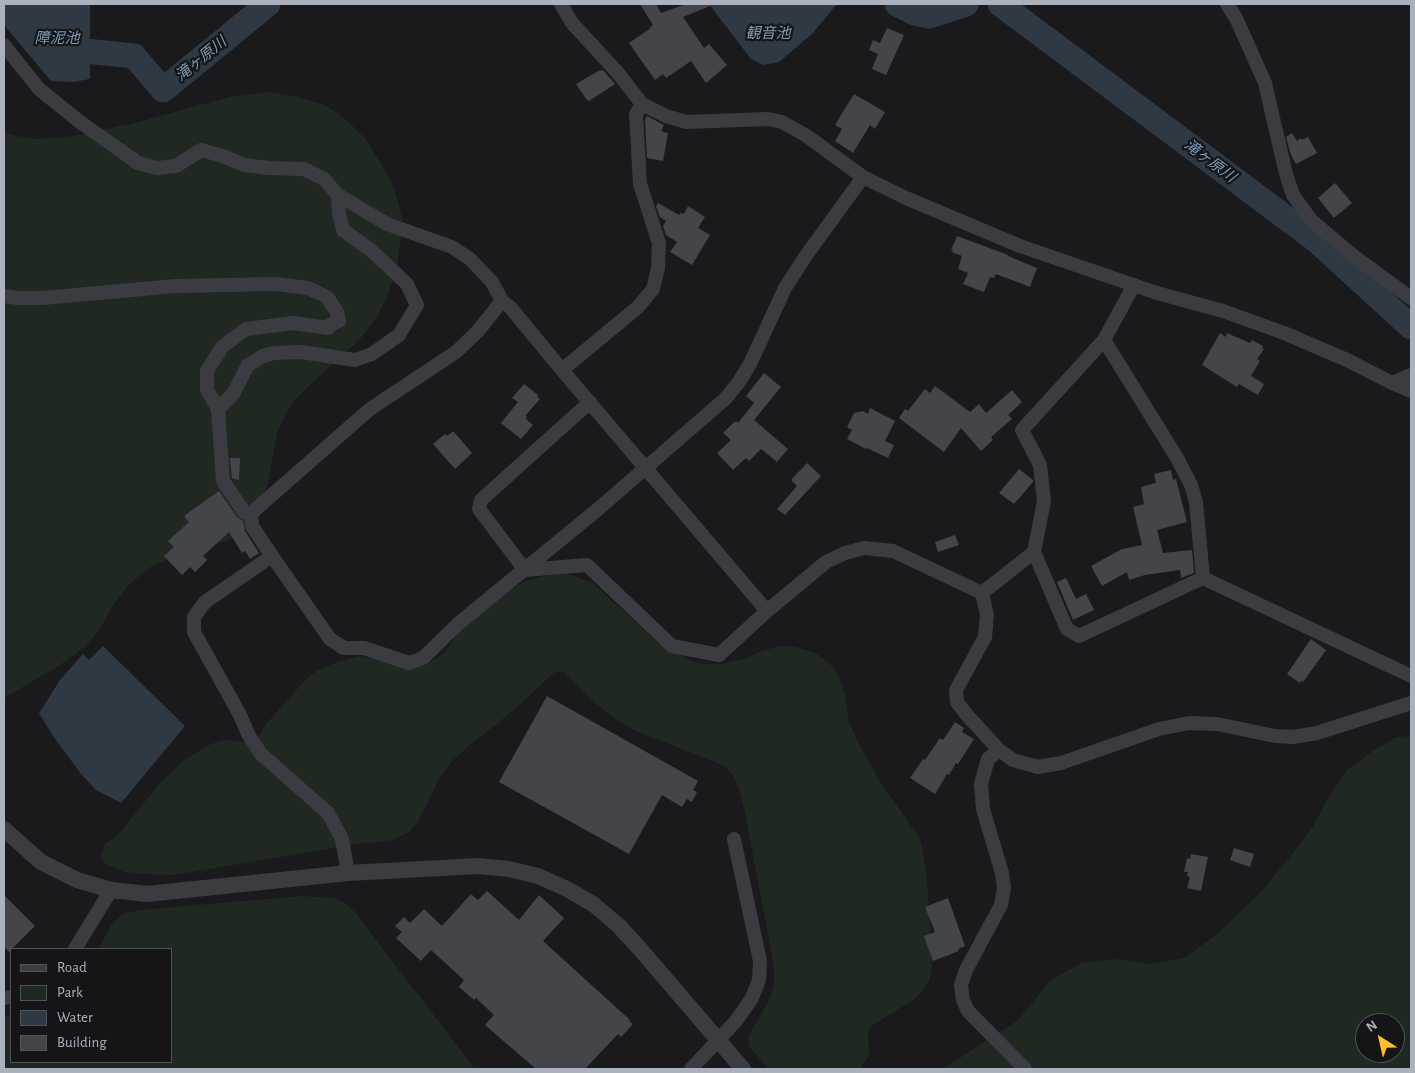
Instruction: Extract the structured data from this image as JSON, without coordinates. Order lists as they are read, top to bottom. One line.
{"water":["観音池","障泥池","滝ヶ原川"],"legend":["Road","Park","Water","Building"],"north":"top left"}
